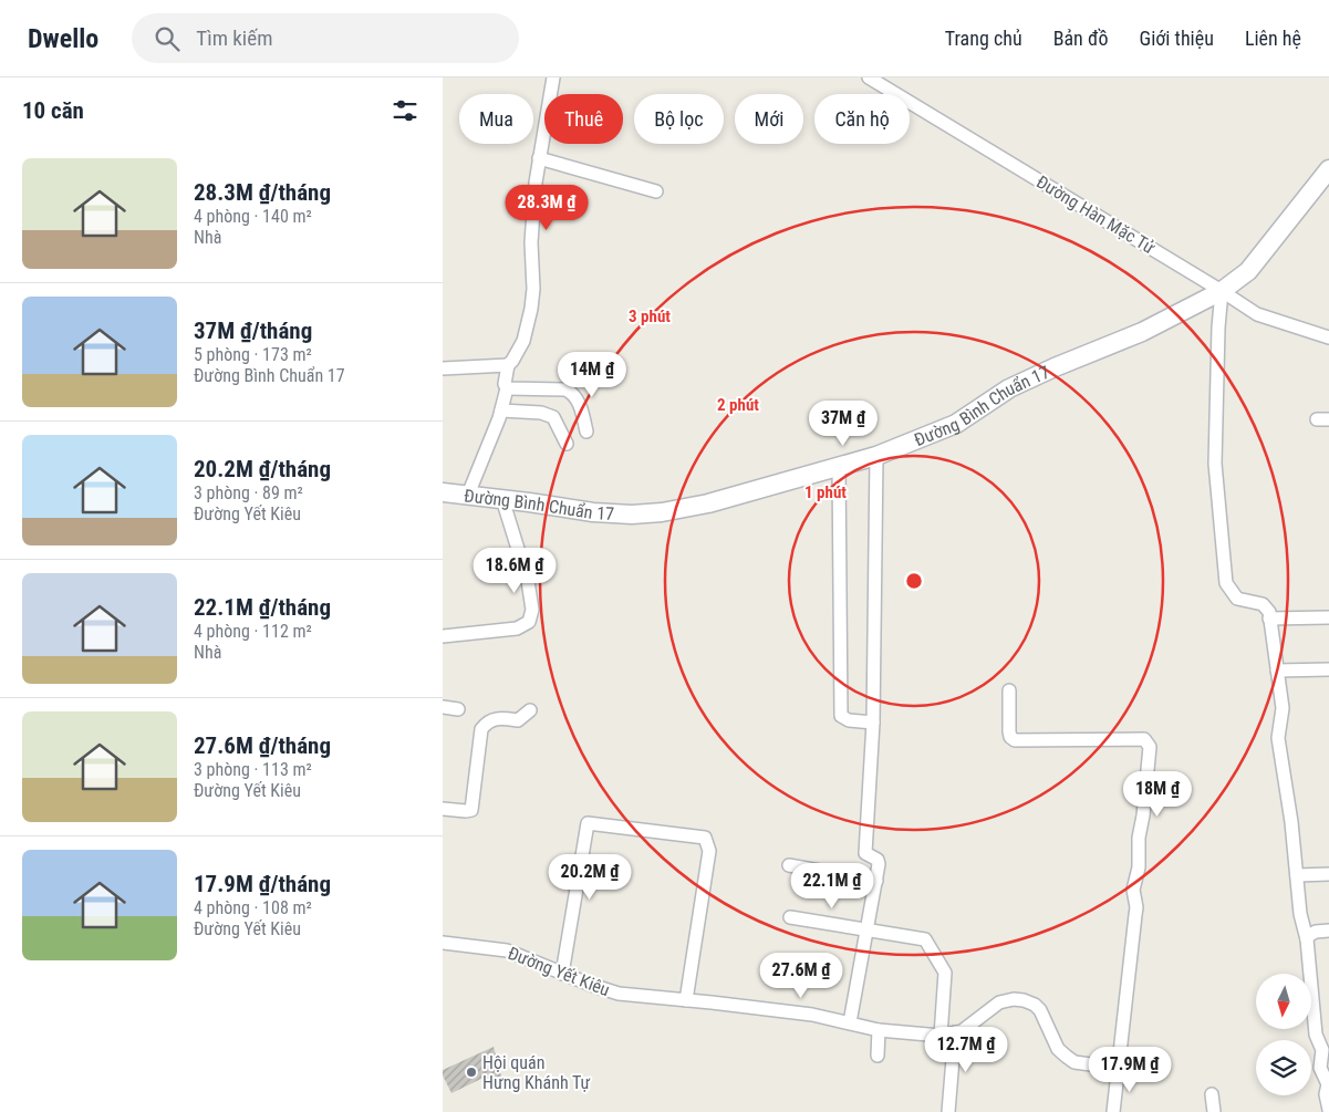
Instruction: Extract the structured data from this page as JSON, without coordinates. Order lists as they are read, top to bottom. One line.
{"streets":{"street":["Đường Hàn Mặc Tử","Đường Bình Chuẩn 17","Đường Yết Kiêu"]},"crossings":[["Đường Hàn Mặc Tử","Đường Bình Chuẩn 17"]],"places":["Hội quán Hưng Khánh Tự"],"north":"bottom","page":{"header":"Dwello","search":"Tìm kiếm","nav":["Trang chủ","Bản đồ","Giới thiệu","Liên hệ"],"heading":"10 căn","chip":["Mua","Thuê","Bộ lọc","Mới","Căn hộ"],"list":[{"name":"28.3M ₫/tháng","note":"4 phòng · 140 m² · Nhà"},{"name":"37M ₫/tháng","note":"5 phòng · 173 m² · Đường Bình Chuẩn 17"},{"name":"20.2M ₫/tháng","note":"3 phòng · 89 m² · Đường Yết Kiêu"},{"name":"22.1M ₫/tháng","note":"4 phòng · 112 m² · Nhà"},{"name":"27.6M ₫/tháng","note":"3 phòng · 113 m² · Đường Yết Kiêu"},{"name":"17.9M ₫/tháng","note":"4 phòng · 108 m² · Đường Yết Kiêu"}],"price":["28.3M ₫","14M ₫","37M ₫","18.6M ₫","18M ₫","20.2M ₫","22.1M ₫","27.6M ₫","12.7M ₫","17.9M ₫"]},"rings":["3 phút","2 phút","1 phút"]}
